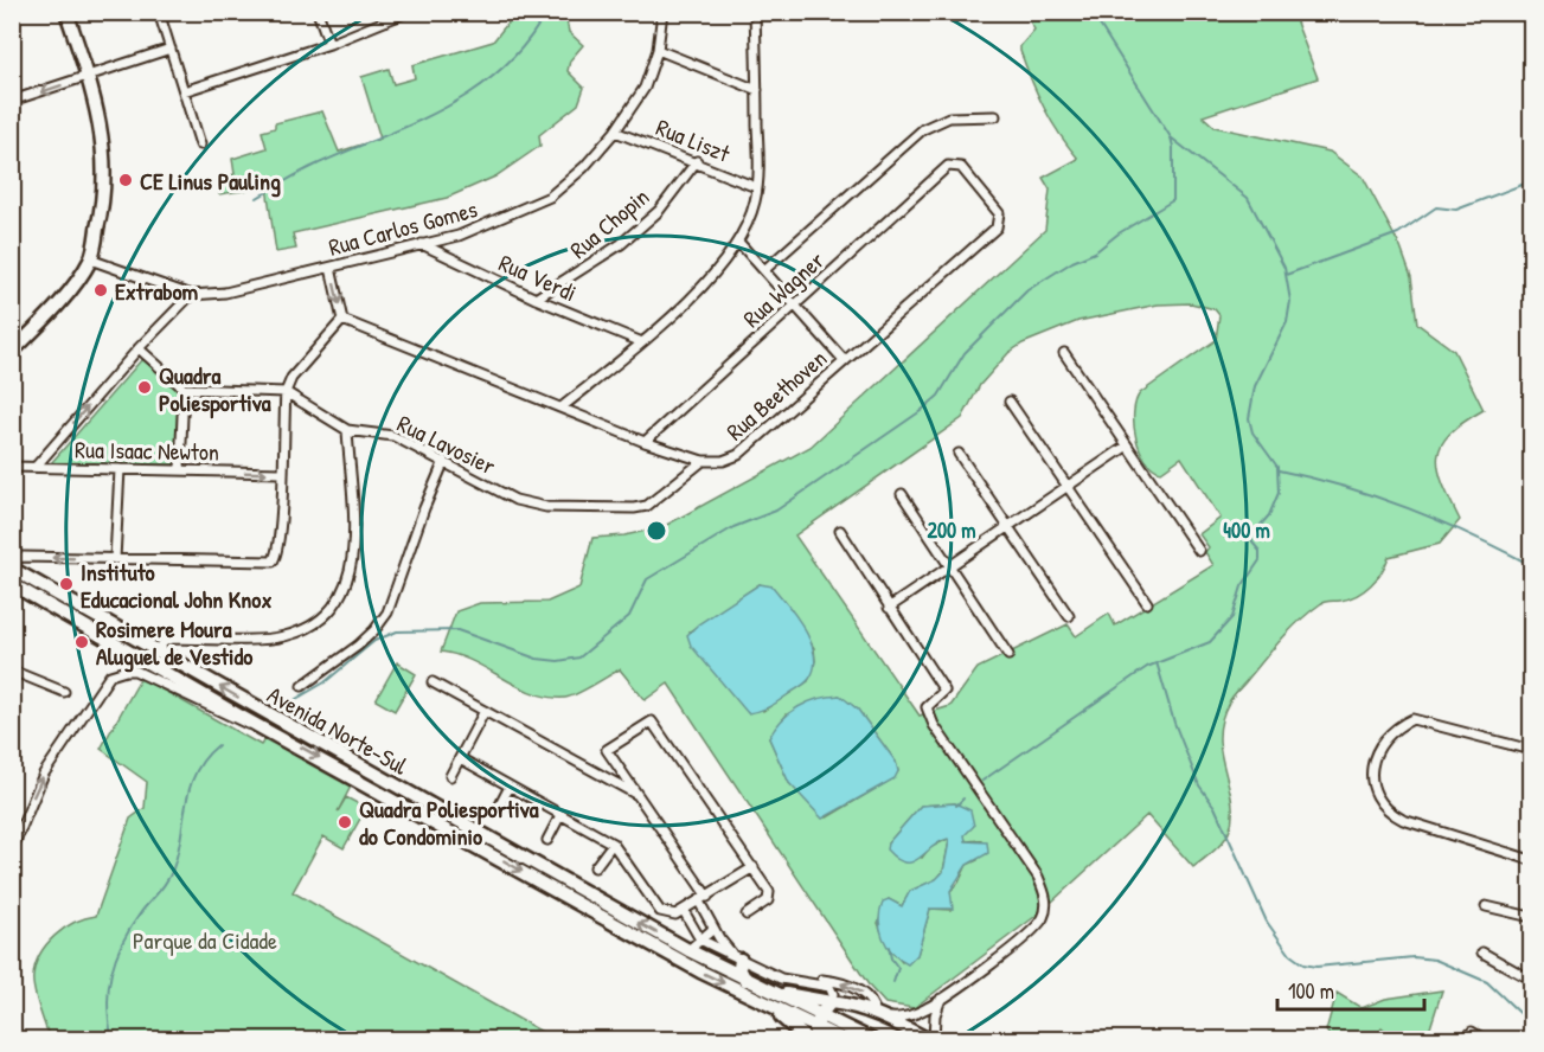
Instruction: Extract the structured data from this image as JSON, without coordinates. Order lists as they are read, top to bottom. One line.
{"streets":{"main road":["Avenida Norte-Sul"],"street":["Rua Liszt","Rua Chopin","Rua Carlos Gomes","Rua Verdi","Rua Wagner","Rua Beethoven","Rua Lavosier","Rua Isaac Newton"]},"crossings":[["Rua Liszt","Rua Chopin"],["Rua Liszt","Rua Carlos Gomes"],["Rua Chopin","Rua Verdi"],["Rua Carlos Gomes","Rua Verdi"],["Rua Wagner","Rua Beethoven"],["Rua Beethoven","Rua Lavosier"]],"one_way":["Rua Isaac Newton"],"parks":["Parque da Cidade"],"places":["CE Linus Pauling","Extrabom","Quadra Poliesportiva","Instituto Educacional John Knox","Rosimere Moura Aluguel de Vestido","Quadra Poliesportiva do Condominio"],"scale_bar":"100 m","rings":["200 m","400 m"]}
